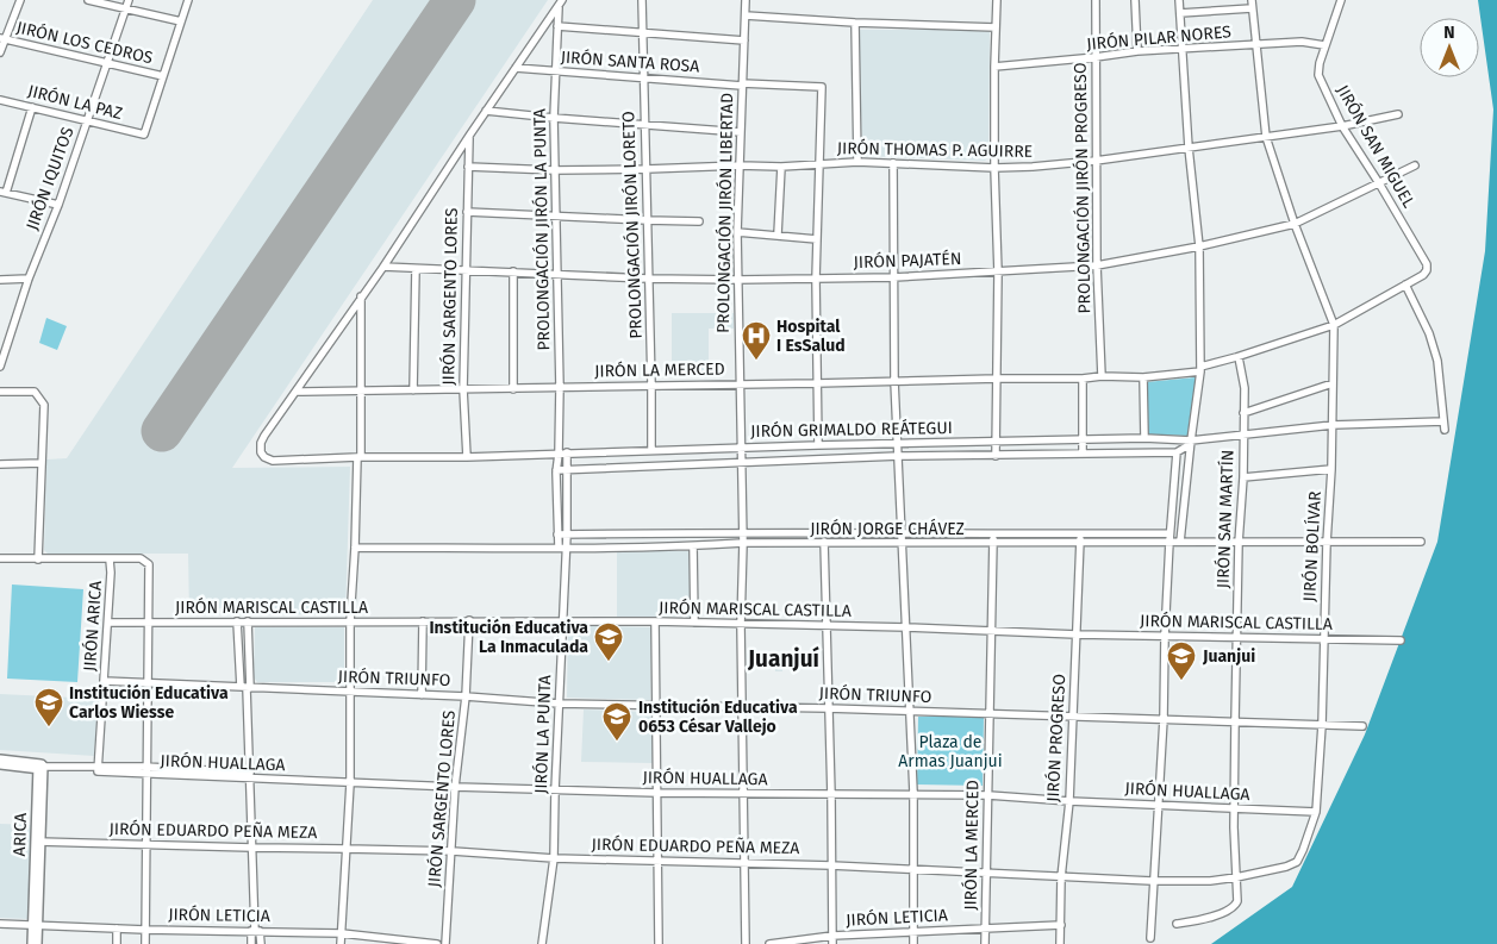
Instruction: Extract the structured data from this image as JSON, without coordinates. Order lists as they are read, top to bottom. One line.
{"streets":{"highway":["ARICA"],"street":["JIRÓN PILAR NORES","JIRÓN LOS CEDROS","JIRÓN SANTA ROSA","JIRÓN LA PAZ","JIRÓN SAN MIGUEL","JIRÓN THOMAS P. AGUIRRE","JIRÓN IQUITOS","PROLONGACIÓN JIRÓN PROGRESO","PROLONGACIÓN JIRÓN LIBERTAD","PROLONGACIÓN JIRÓN LORETO","PROLONGACIÓN JIRÓN LA PUNTA","JIRÓN PAJATÉN","JIRÓN SARGENTO LORES","JIRÓN LA MERCED","JIRÓN GRIMALDO REÁTEGUI","JIRÓN SAN MARTÍN","JIRÓN JORGE CHÁVEZ","JIRÓN BOLÍVAR","JIRÓN MARISCAL CASTILLA","JIRÓN ARICA","JIRÓN TRIUNFO","JIRÓN LA PUNTA","JIRÓN PROGRESO","JIRÓN HUALLAGA","JIRÓN EDUARDO PEÑA MEZA","JIRÓN LETICIA"]},"crossings":[["JIRÓN PILAR NORES","JIRÓN SAN MIGUEL"],["JIRÓN PILAR NORES","PROLONGACIÓN JIRÓN PROGRESO"],["JIRÓN LOS CEDROS","JIRÓN LA PAZ"],["JIRÓN LOS CEDROS","JIRÓN IQUITOS"],["JIRÓN SANTA ROSA","JIRÓN THOMAS P. AGUIRRE"],["JIRÓN SANTA ROSA","PROLONGACIÓN JIRÓN LIBERTAD"],["JIRÓN SANTA ROSA","PROLONGACIÓN JIRÓN LORETO"],["JIRÓN SANTA ROSA","PROLONGACIÓN JIRÓN LA PUNTA"],["JIRÓN LA PAZ","JIRÓN IQUITOS"],["JIRÓN SAN MIGUEL","JIRÓN THOMAS P. AGUIRRE"],["JIRÓN SAN MIGUEL","JIRÓN PAJATÉN"],["JIRÓN SAN MIGUEL","JIRÓN LA MERCED"],["JIRÓN THOMAS P. AGUIRRE","PROLONGACIÓN JIRÓN PROGRESO"],["JIRÓN THOMAS P. AGUIRRE","PROLONGACIÓN JIRÓN LIBERTAD"],["JIRÓN THOMAS P. AGUIRRE","PROLONGACIÓN JIRÓN LORETO"],["JIRÓN THOMAS P. AGUIRRE","PROLONGACIÓN JIRÓN LA PUNTA"],["JIRÓN THOMAS P. AGUIRRE","JIRÓN SARGENTO LORES"],["PROLONGACIÓN JIRÓN PROGRESO","JIRÓN PAJATÉN"],["PROLONGACIÓN JIRÓN PROGRESO","JIRÓN LA MERCED"],["PROLONGACIÓN JIRÓN LIBERTAD","JIRÓN PAJATÉN"],["PROLONGACIÓN JIRÓN LIBERTAD","JIRÓN LA MERCED"],["PROLONGACIÓN JIRÓN LIBERTAD","JIRÓN GRIMALDO REÁTEGUI"],["PROLONGACIÓN JIRÓN LIBERTAD","JIRÓN JORGE CHÁVEZ"],["PROLONGACIÓN JIRÓN LIBERTAD","JIRÓN MARISCAL CASTILLA"],["PROLONGACIÓN JIRÓN LIBERTAD","JIRÓN TRIUNFO"],["PROLONGACIÓN JIRÓN LIBERTAD","JIRÓN HUALLAGA"],["PROLONGACIÓN JIRÓN LIBERTAD","JIRÓN EDUARDO PEÑA MEZA"],["PROLONGACIÓN JIRÓN LORETO","JIRÓN PAJATÉN"],["PROLONGACIÓN JIRÓN LORETO","JIRÓN LA MERCED"],["PROLONGACIÓN JIRÓN LORETO","JIRÓN GRIMALDO REÁTEGUI"],["PROLONGACIÓN JIRÓN LA PUNTA","JIRÓN PAJATÉN"],["PROLONGACIÓN JIRÓN LA PUNTA","JIRÓN LA MERCED"],["PROLONGACIÓN JIRÓN LA PUNTA","JIRÓN GRIMALDO REÁTEGUI"],["PROLONGACIÓN JIRÓN LA PUNTA","JIRÓN LA PUNTA"],["JIRÓN PAJATÉN","JIRÓN SARGENTO LORES"],["JIRÓN SARGENTO LORES","JIRÓN LA MERCED"],["JIRÓN SARGENTO LORES","JIRÓN GRIMALDO REÁTEGUI"],["JIRÓN SARGENTO LORES","JIRÓN MARISCAL CASTILLA"],["JIRÓN SARGENTO LORES","JIRÓN TRIUNFO"],["JIRÓN SARGENTO LORES","JIRÓN HUALLAGA"],["JIRÓN SARGENTO LORES","JIRÓN EDUARDO PEÑA MEZA"],["JIRÓN LA MERCED","JIRÓN GRIMALDO REÁTEGUI"],["JIRÓN LA MERCED","JIRÓN SAN MARTÍN"],["JIRÓN LA MERCED","JIRÓN JORGE CHÁVEZ"],["JIRÓN LA MERCED","JIRÓN BOLÍVAR"],["JIRÓN LA MERCED","JIRÓN MARISCAL CASTILLA"],["JIRÓN LA MERCED","JIRÓN TRIUNFO"],["JIRÓN LA MERCED","JIRÓN HUALLAGA"],["JIRÓN LA MERCED","JIRÓN EDUARDO PEÑA MEZA"],["JIRÓN LA MERCED","JIRÓN LETICIA"],["JIRÓN GRIMALDO REÁTEGUI","JIRÓN SAN MARTÍN"],["JIRÓN GRIMALDO REÁTEGUI","JIRÓN BOLÍVAR"],["JIRÓN GRIMALDO REÁTEGUI","JIRÓN LA PUNTA"],["JIRÓN SAN MARTÍN","JIRÓN JORGE CHÁVEZ"],["JIRÓN SAN MARTÍN","JIRÓN MARISCAL CASTILLA"],["JIRÓN SAN MARTÍN","JIRÓN TRIUNFO"],["JIRÓN SAN MARTÍN","JIRÓN HUALLAGA"],["JIRÓN SAN MARTÍN","JIRÓN EDUARDO PEÑA MEZA"],["JIRÓN JORGE CHÁVEZ","JIRÓN BOLÍVAR"],["JIRÓN JORGE CHÁVEZ","JIRÓN LA PUNTA"],["JIRÓN JORGE CHÁVEZ","JIRÓN PROGRESO"],["JIRÓN BOLÍVAR","JIRÓN MARISCAL CASTILLA"],["JIRÓN BOLÍVAR","JIRÓN TRIUNFO"],["JIRÓN BOLÍVAR","JIRÓN HUALLAGA"],["JIRÓN BOLÍVAR","JIRÓN EDUARDO PEÑA MEZA"],["JIRÓN MARISCAL CASTILLA","JIRÓN ARICA"],["JIRÓN MARISCAL CASTILLA","JIRÓN LA PUNTA"],["JIRÓN MARISCAL CASTILLA","JIRÓN PROGRESO"],["JIRÓN ARICA","JIRÓN TRIUNFO"],["JIRÓN ARICA","JIRÓN HUALLAGA"],["JIRÓN TRIUNFO","JIRÓN LA PUNTA"],["JIRÓN TRIUNFO","JIRÓN PROGRESO"],["JIRÓN LA PUNTA","JIRÓN HUALLAGA"],["JIRÓN LA PUNTA","JIRÓN EDUARDO PEÑA MEZA"],["JIRÓN PROGRESO","JIRÓN HUALLAGA"],["JIRÓN PROGRESO","JIRÓN EDUARDO PEÑA MEZA"],["JIRÓN PROGRESO","JIRÓN LETICIA"],["JIRÓN HUALLAGA","JIRÓN EDUARDO PEÑA MEZA"],["JIRÓN HUALLAGA","ARICA"],["JIRÓN EDUARDO PEÑA MEZA","ARICA"],["ARICA","JIRÓN LETICIA"]],"districts":["Juanjuí"],"parks":["Plaza de Armas Juanjui"],"places":{"hospital":["Hospital I EsSalud"],"school or university":["Institución Educativa La Inmaculada","Juanjui","Institución Educativa Carlos Wiesse","Institución Educativa 0653 César Vallejo"]},"north":"top"}
